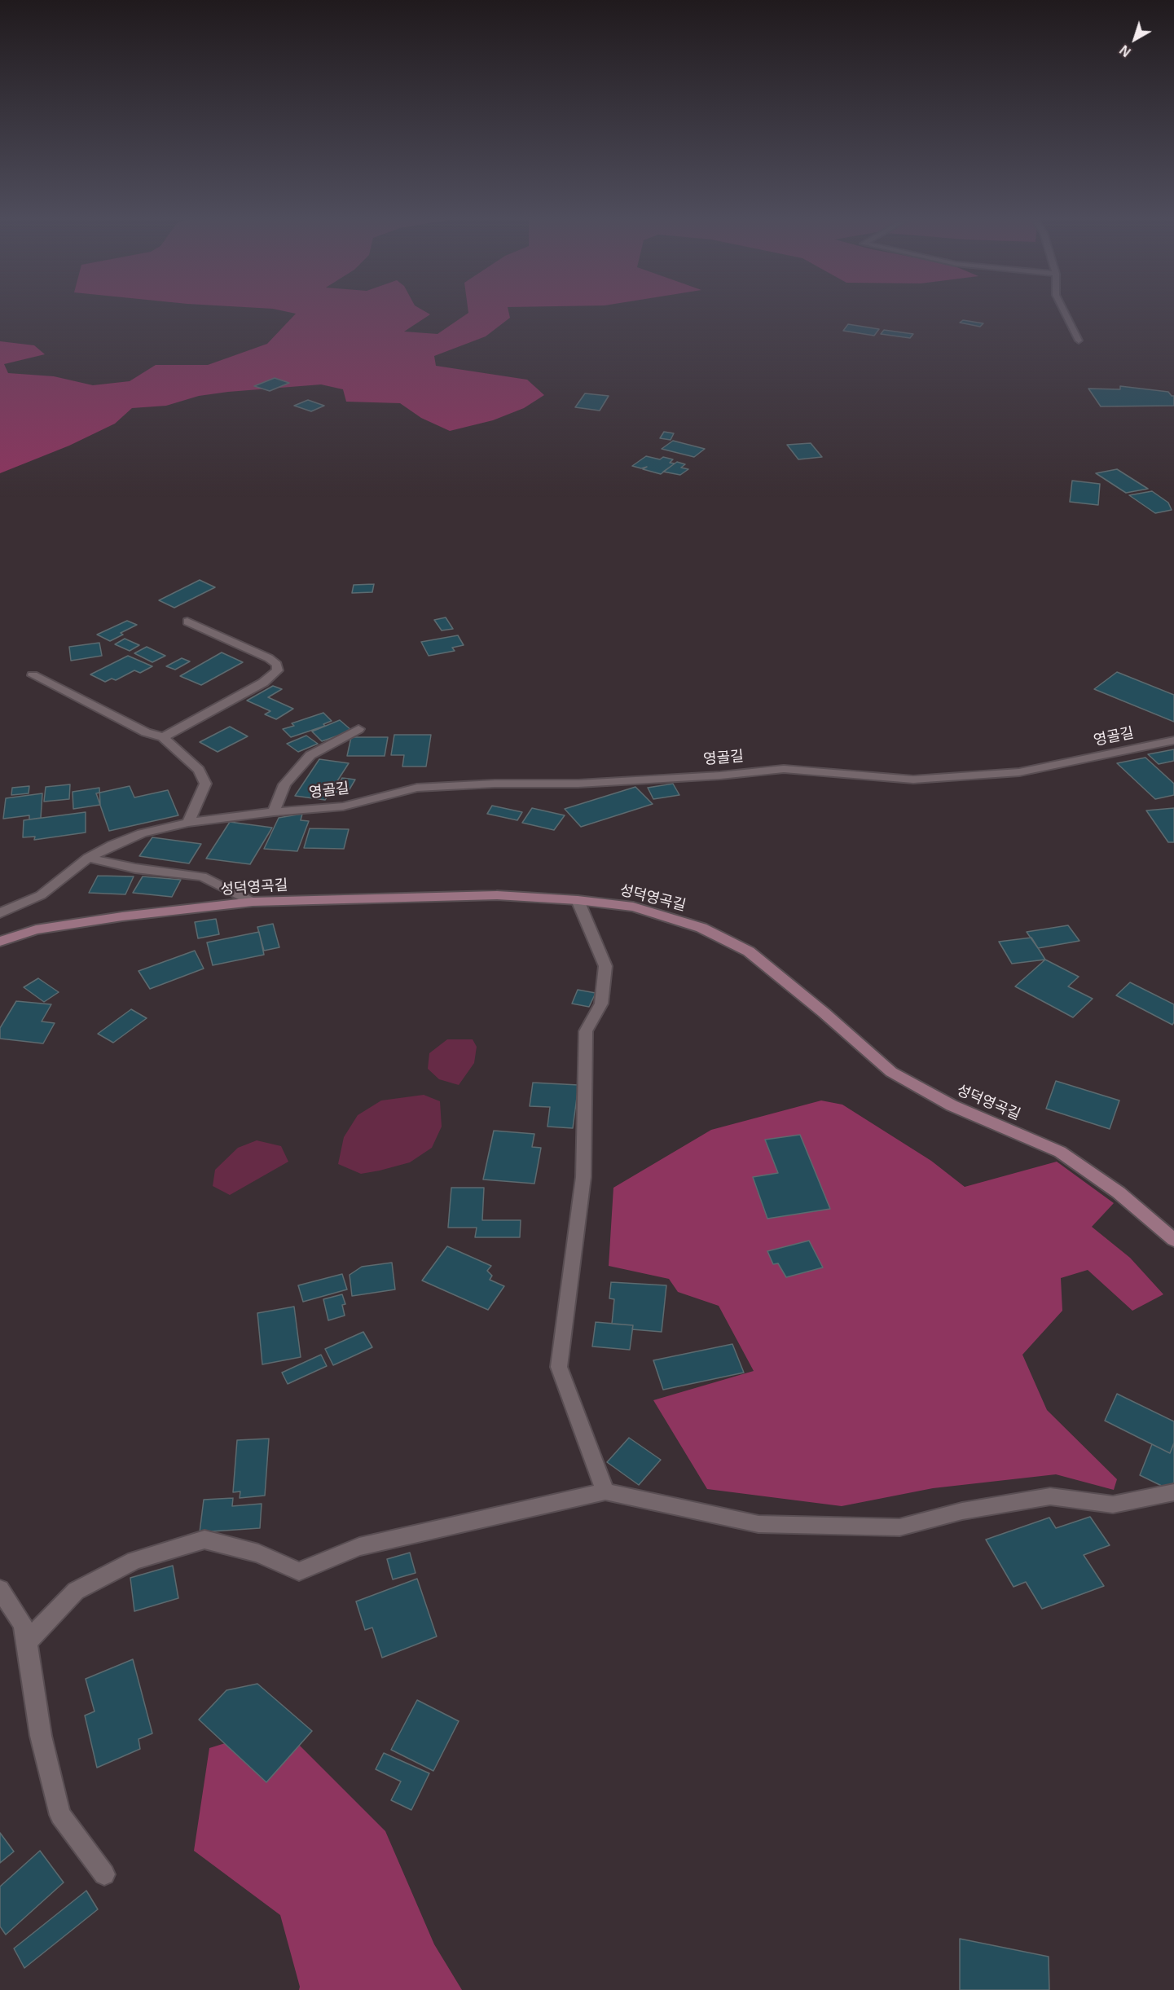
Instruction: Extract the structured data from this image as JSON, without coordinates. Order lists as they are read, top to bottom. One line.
{"streets":{"main road":["성덕영곡길"],"street":["영골길"]},"north":"bottom left"}
